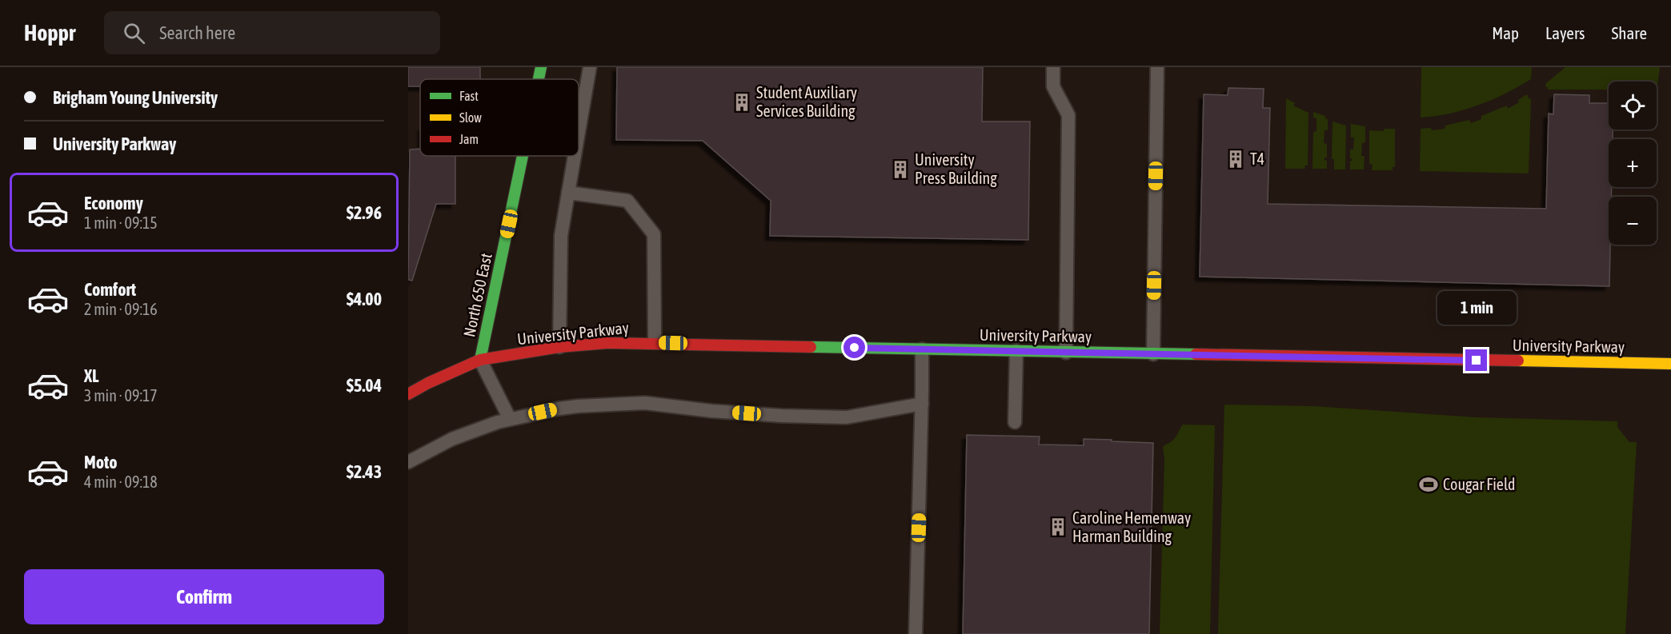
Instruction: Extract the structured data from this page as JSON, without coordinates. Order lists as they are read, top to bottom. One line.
{"streets":{"main road":["North 650 East","University Parkway"]},"crossings":[["North 650 East","University Parkway"]],"places":{"building":["Student Auxiliary Services Building","T4","University Press Building","Caroline Hemenway Harman Building"],"sports":["Cougar Field"]},"legend":["Fast","Slow","Jam"],"page":{"header":"Hoppr","search":"Search here","nav":["Map","Layers","Share"],"banner":["Brigham Young University","University Parkway"],"map_buttons":["+","−"],"list":[{"name":"Economy","note":"1 min · 09:15","value":"$2.96"},{"name":"Comfort","note":"2 min · 09:16","value":"$4.00"},{"name":"XL","note":"3 min · 09:17","value":"$5.04"},{"name":"Moto","note":"4 min · 09:18","value":"$2.43"}],"bubble":"1 min","buttons":"Confirm"}}
